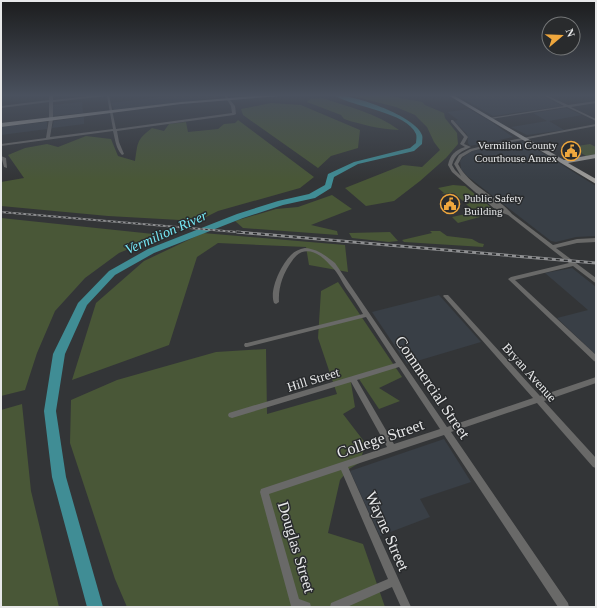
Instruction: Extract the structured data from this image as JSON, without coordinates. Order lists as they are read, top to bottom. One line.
{"streets":{"street":["Bryan Avenue","Hill Street","Commercial Street","College Street","Wayne Street","Douglas Street"]},"crossings":[["Bryan Avenue","College Street"],["Hill Street","Commercial Street"],["Commercial Street","College Street"],["College Street","Wayne Street"],["College Street","Douglas Street"]],"water":["Vermilion River"],"places":{"public building":["Vermilion County Courthouse Annex","Public Safety Building"]},"north":"right"}
